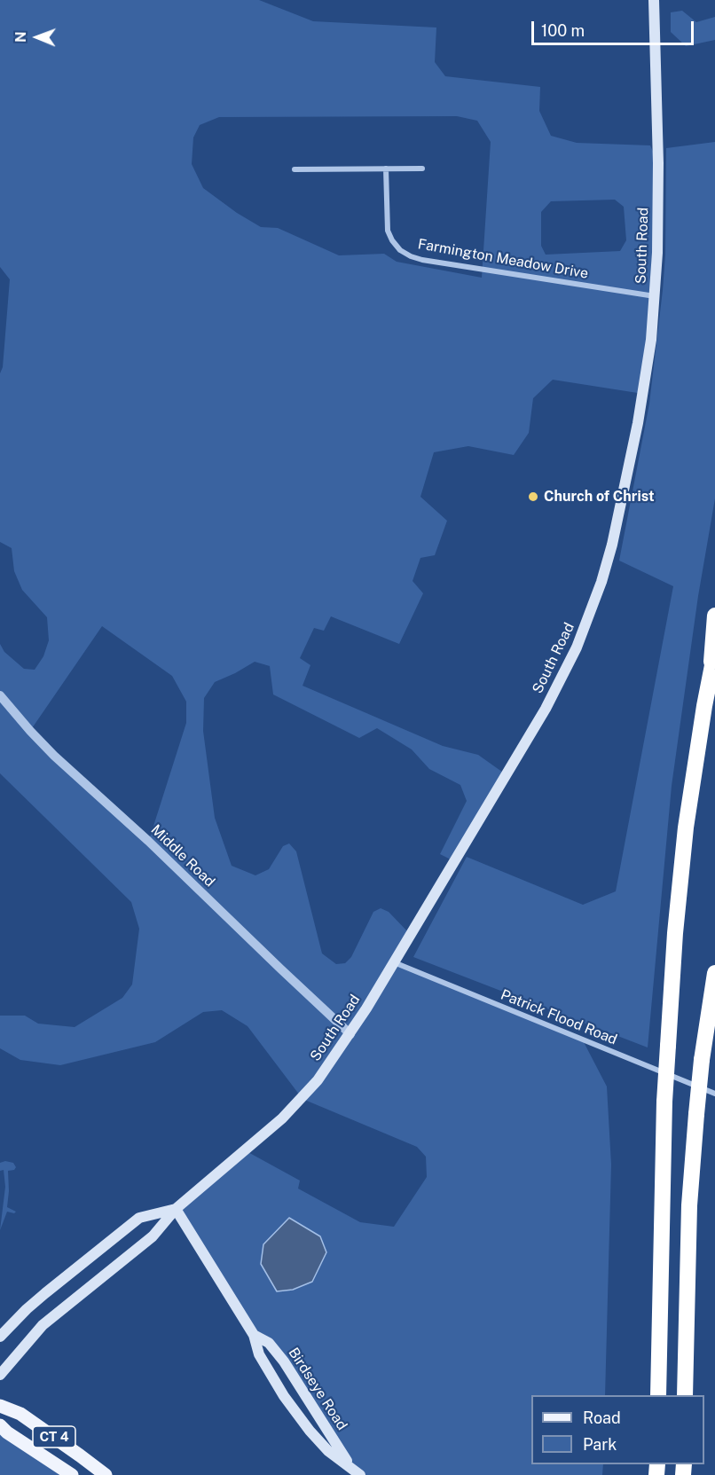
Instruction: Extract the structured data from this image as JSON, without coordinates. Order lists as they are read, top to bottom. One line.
{"streets":{"main road":["South Road","Birdseye Road","CT 4"],"street":["Farmington Meadow Drive","Middle Road","Patrick Flood Road"]},"crossings":[["South Road","Farmington Meadow Drive"],["South Road","Middle Road"],["South Road","Patrick Flood Road"],["South Road","Birdseye Road"]],"places":["Church of Christ"],"legend":["Road","Park"],"scale_bar":"100 m","north":"left"}
